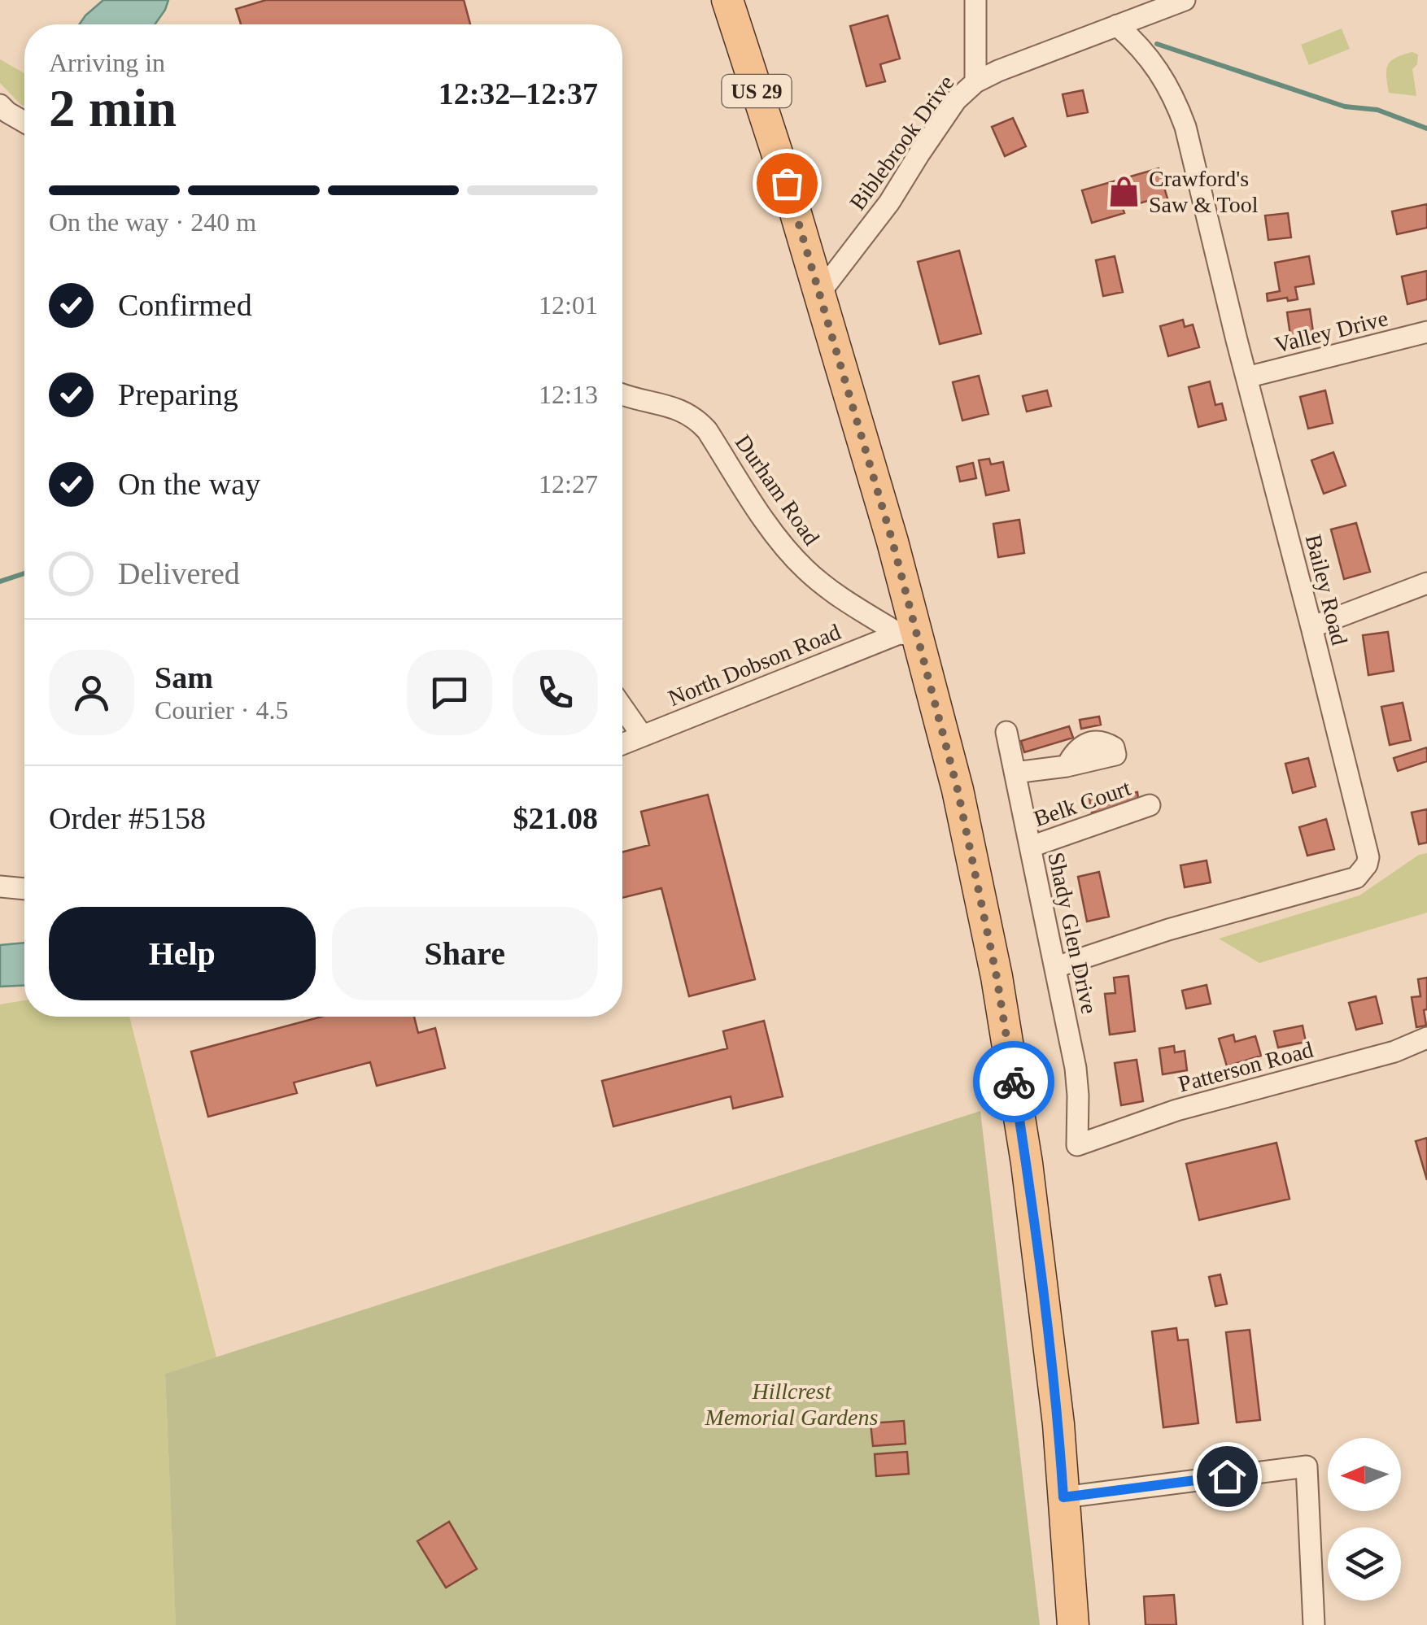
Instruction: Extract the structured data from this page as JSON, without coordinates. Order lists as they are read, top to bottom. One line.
{"streets":{"main road":["US 29"],"street":["Biblebrook Drive","Valley Drive","Durham Road","Bailey Road","North Dobson Road","Belk Court","Shady Glen Drive","Patterson Road"]},"crossings":[["US 29","Biblebrook Drive"],["US 29","Durham Road"],["US 29","North Dobson Road"],["Biblebrook Drive","Bailey Road"],["Valley Drive","Bailey Road"],["Durham Road","North Dobson Road"],["Bailey Road","Shady Glen Drive"],["Belk Court","Shady Glen Drive"],["Shady Glen Drive","Patterson Road"]],"parks":["Hillcrest Memorial Gardens"],"places":{"shop":["Crawford's Saw & Tool"]},"north":"left","page":{"heading":["2 min","Arriving in","12:32–12:37"],"panel":["Sam","Courier · 4.5","Order #5158","$21.08"],"bar":"On the way · 240 m","list":[["Confirmed","12:01"],["Preparing","12:13"],["On the way","12:27"],"Delivered"],"buttons":["Help","Share"]}}
